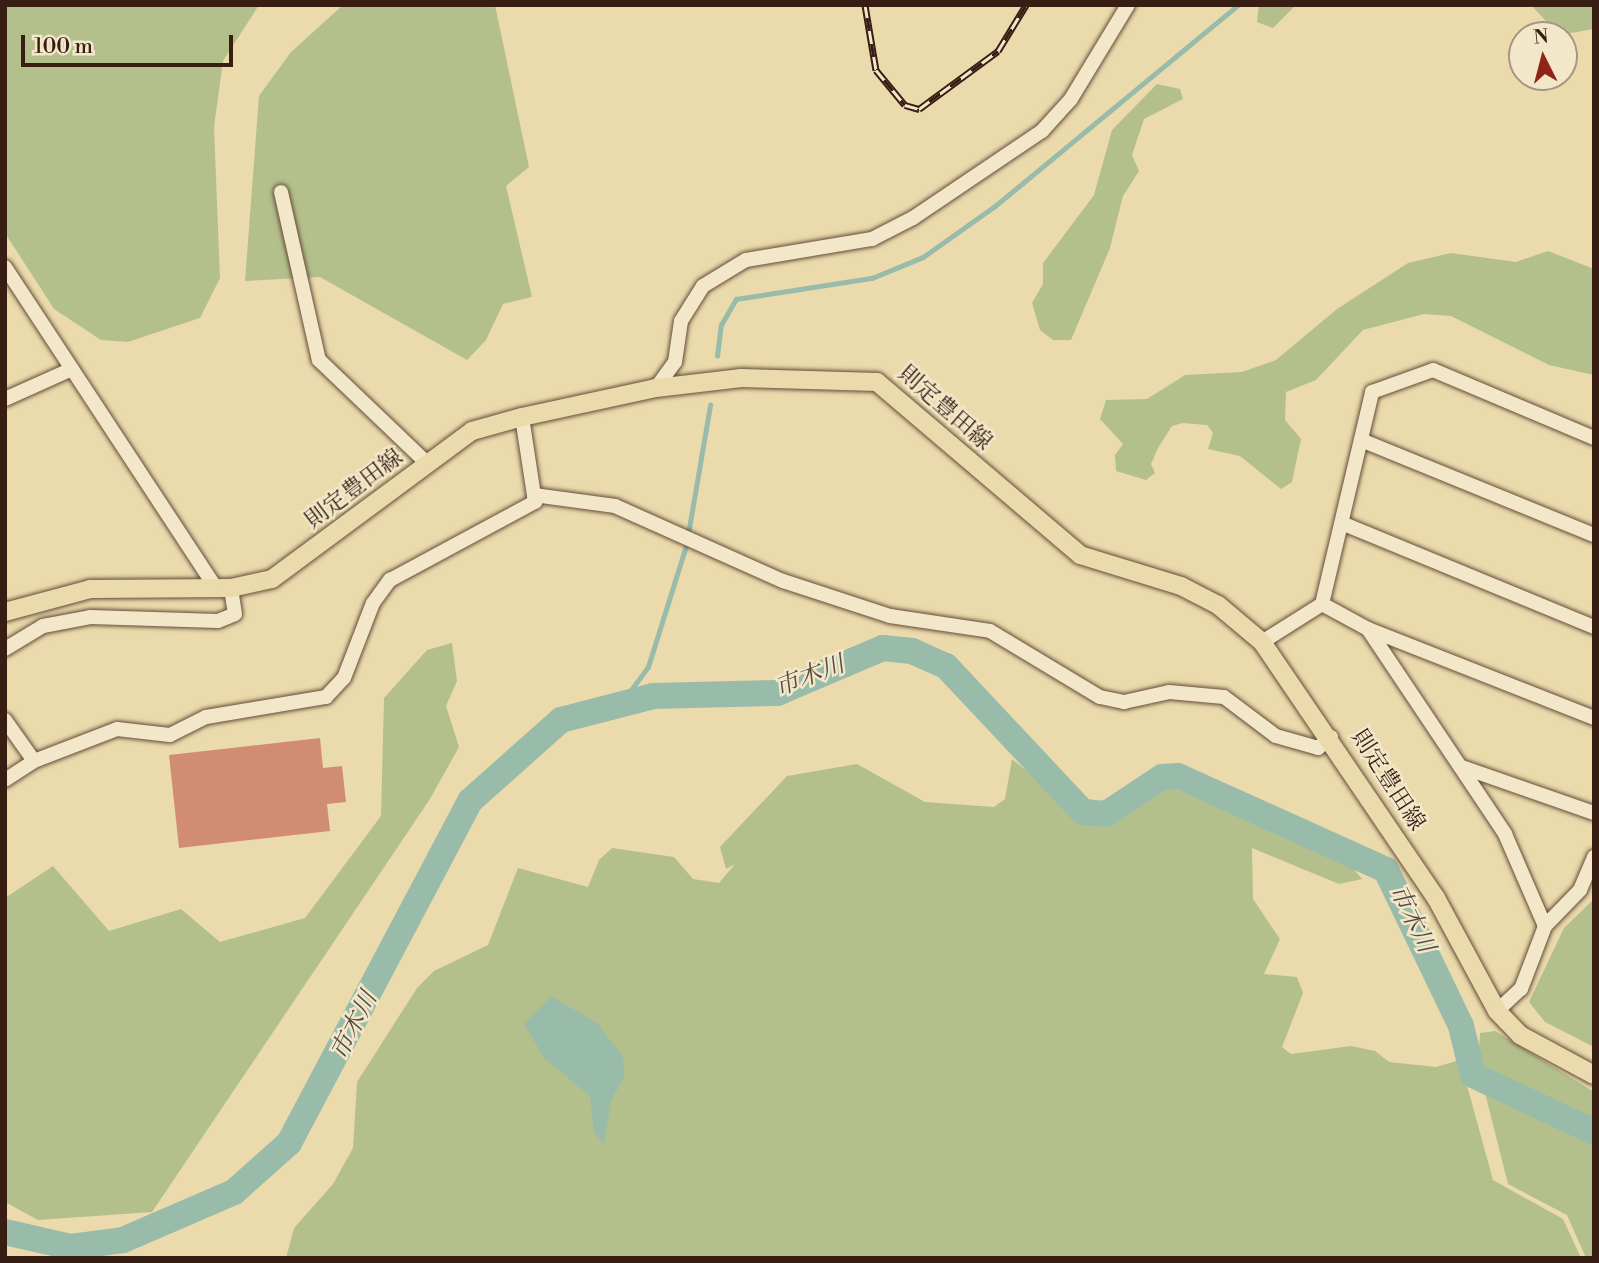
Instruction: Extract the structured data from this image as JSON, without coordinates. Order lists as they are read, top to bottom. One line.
{"streets":{"main road":["則定豊田線"]},"water":["市木川"],"scale_bar":"100 m","north":"top"}
